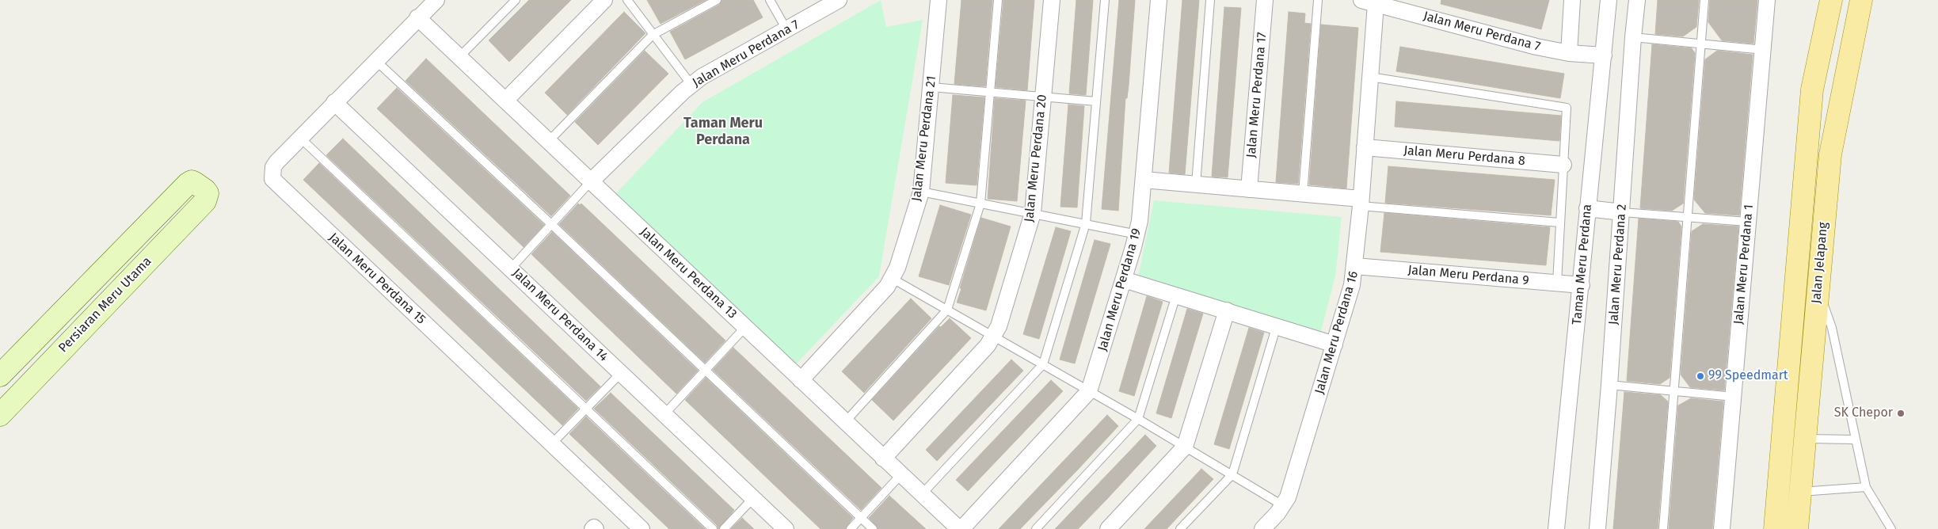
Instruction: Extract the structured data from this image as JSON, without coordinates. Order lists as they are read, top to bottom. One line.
{"streets":{"main road":["Jalan Jelapang","Persiaran Meru Utama"],"street":["Jalan Meru Perdana 7","Jalan Meru Perdana 17","Jalan Meru Perdana 21","Jalan Meru Perdana 8","Jalan Meru Perdana 20","Taman Meru Perdana","Jalan Meru Perdana 2","Jalan Meru Perdana 1","Jalan Meru Perdana 13","Jalan Meru Perdana 9","Jalan Meru Perdana 15","Jalan Meru Perdana 19","Jalan Meru Perdana 14","Jalan Meru Perdana 16"]},"crossings":[["Jalan Meru Perdana 7","Taman Meru Perdana"],["Jalan Meru Perdana 7","Jalan Meru Perdana 13"],["Jalan Meru Perdana 7","Jalan Meru Perdana 16"],["Jalan Meru Perdana 21","Jalan Meru Perdana 13"],["Jalan Meru Perdana 8","Jalan Meru Perdana 16"],["Jalan Meru Perdana 20","Jalan Meru Perdana 13"],["Taman Meru Perdana","Jalan Meru Perdana 9"],["Jalan Meru Perdana 13","Jalan Meru Perdana 15"],["Jalan Meru Perdana 13","Jalan Meru Perdana 19"],["Jalan Meru Perdana 9","Jalan Meru Perdana 16"],["Jalan Meru Perdana 15","Jalan Meru Perdana 14"]],"districts":["Taman Meru Perdana"],"places":["99 Speedmart","SK Chepor"]}
